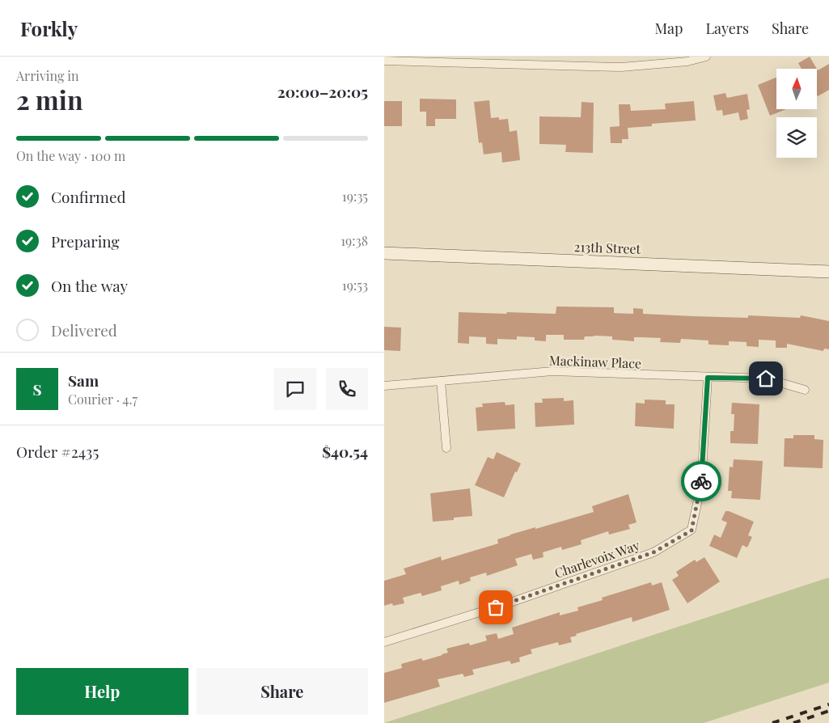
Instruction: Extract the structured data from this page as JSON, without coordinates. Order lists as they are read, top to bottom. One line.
{"streets":{"street":["213th Street","Mackinaw Place","Charlevoix Way"]},"crossings":[["Mackinaw Place","Charlevoix Way"]],"north":"top","page":{"header":"Forkly","nav":["Map","Layers","Share"],"heading":["2 min","Arriving in","20:00–20:05"],"panel":["Sam","Courier · 4.7","Order #2435","$40.54"],"bar":"On the way · 100 m","list":[["Confirmed","19:35"],["Preparing","19:38"],["On the way","19:53"],"Delivered"],"round":"S","buttons":["Help","Share"]}}
